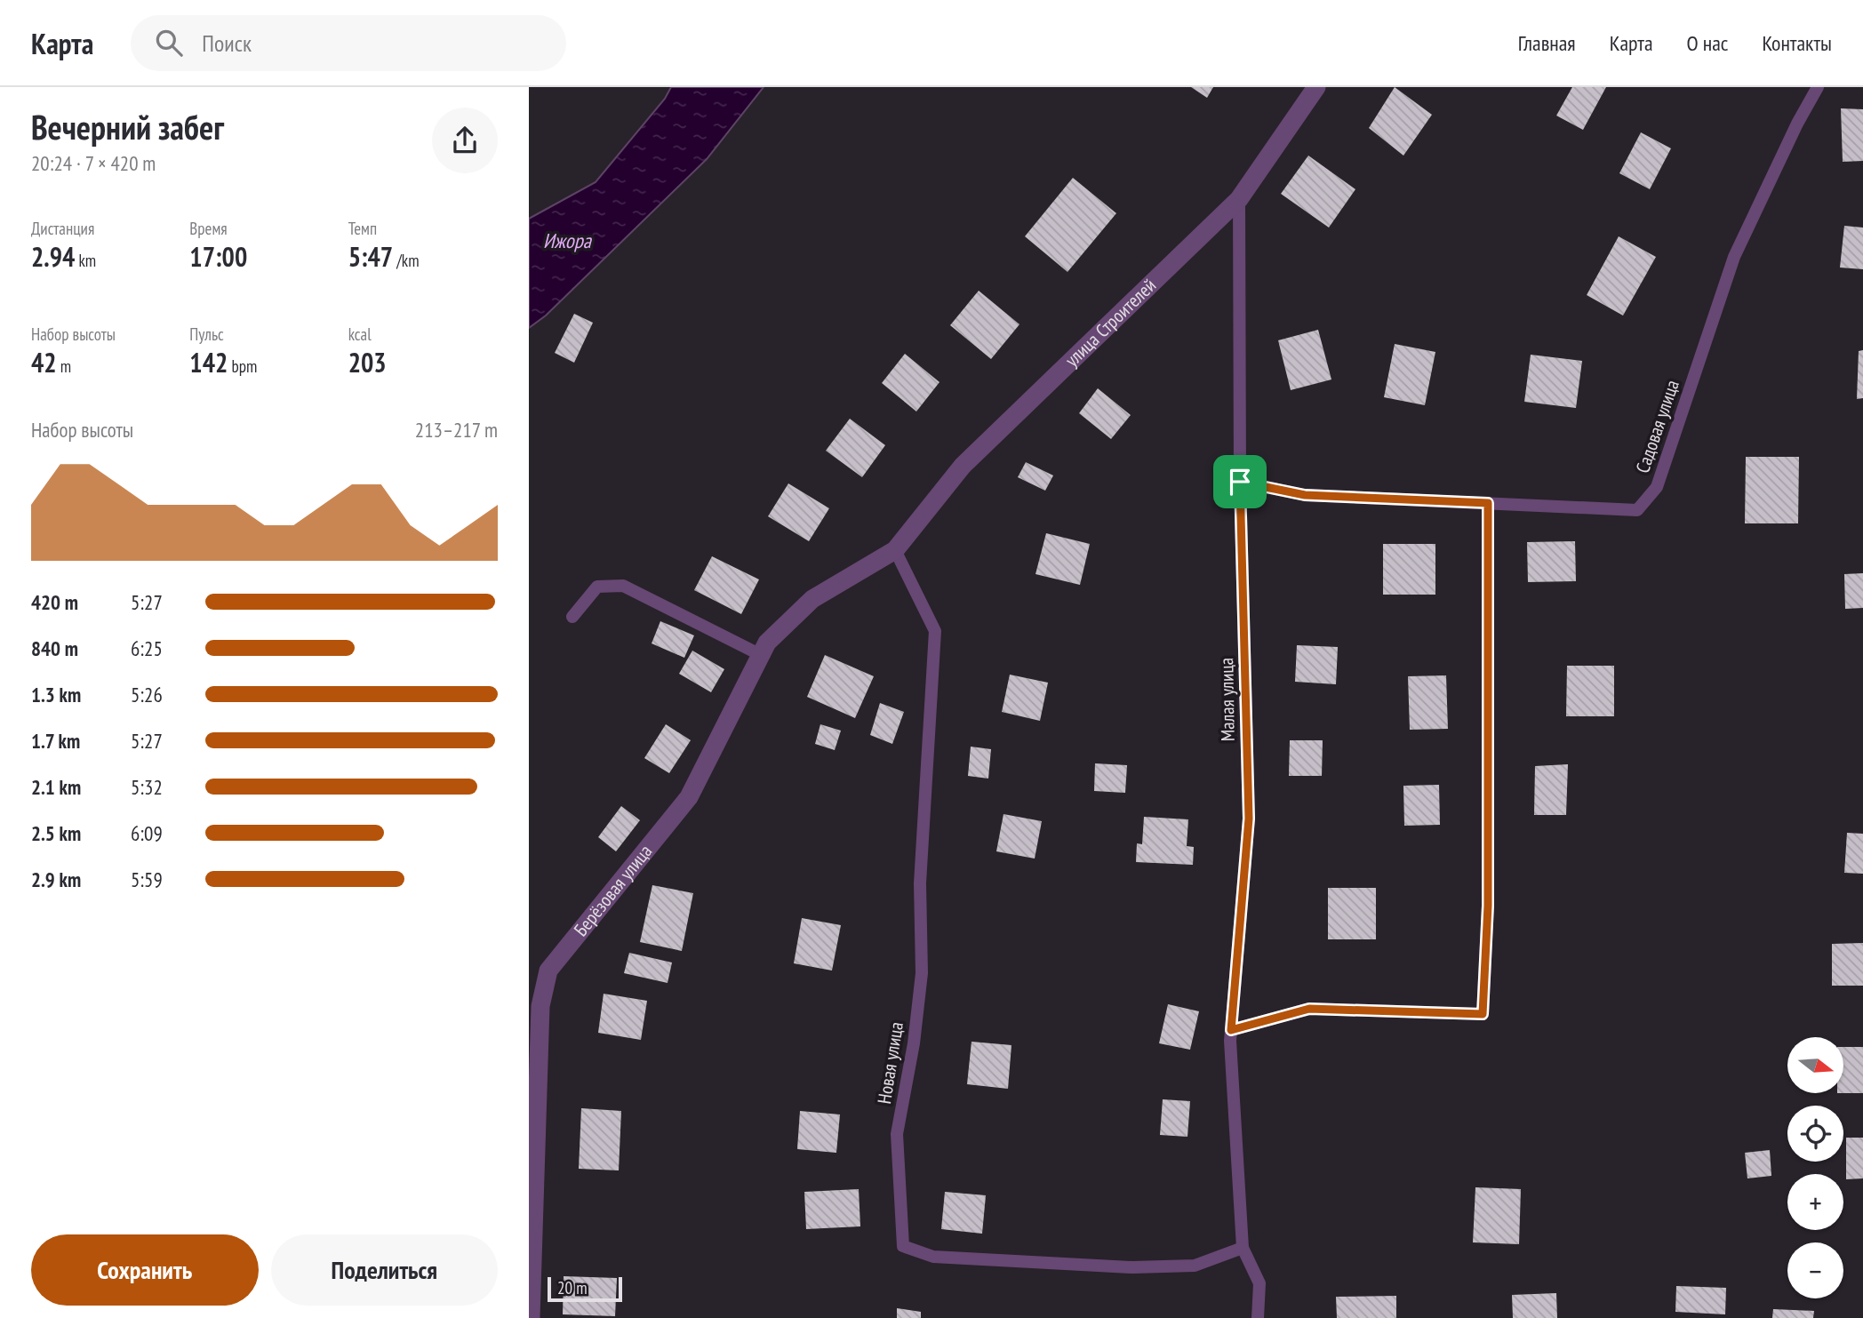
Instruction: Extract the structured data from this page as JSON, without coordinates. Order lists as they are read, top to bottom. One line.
{"streets":{"street":["улица Строителей","Берёзовая улица"],"lane":["Садовая улица","Малая улица","Новая улица"]},"crossings":[["улица Строителей","Малая улица"],["улица Строителей","Берёзовая улица"],["улица Строителей","Новая улица"],["Садовая улица","Малая улица"],["Малая улица","Новая улица"],["Берёзовая улица","Новая улица"]],"water":["Ижора"],"scale_bar":"20 m","north":"right","page":{"header":"Карта","search":"Поиск","nav":["Главная","Карта","О нас","Контакты"],"heading":["Вечерний забег","20:24 · 7 × 420 m"],"stats":[["Дистанция","2.94 km"],["Время","17:00"],["Темп","5:47 /km"],["Набор высоты","42 m"],["Пульс","142 bpm"],["kcal","203"]],"chart":["Набор высоты","213–217 m"],"list":[{"name":"420 m","note":"5:27"},{"name":"840 m","note":"6:25"},{"name":"1.3 km","note":"5:26"},{"name":"1.7 km","note":"5:27"},{"name":"2.1 km","note":"5:32"},{"name":"2.5 km","note":"6:09"},{"name":"2.9 km","note":"5:59"}],"map_buttons":["+","−"],"buttons":["Сохранить","Поделиться"],"scale":"20 m"}}
